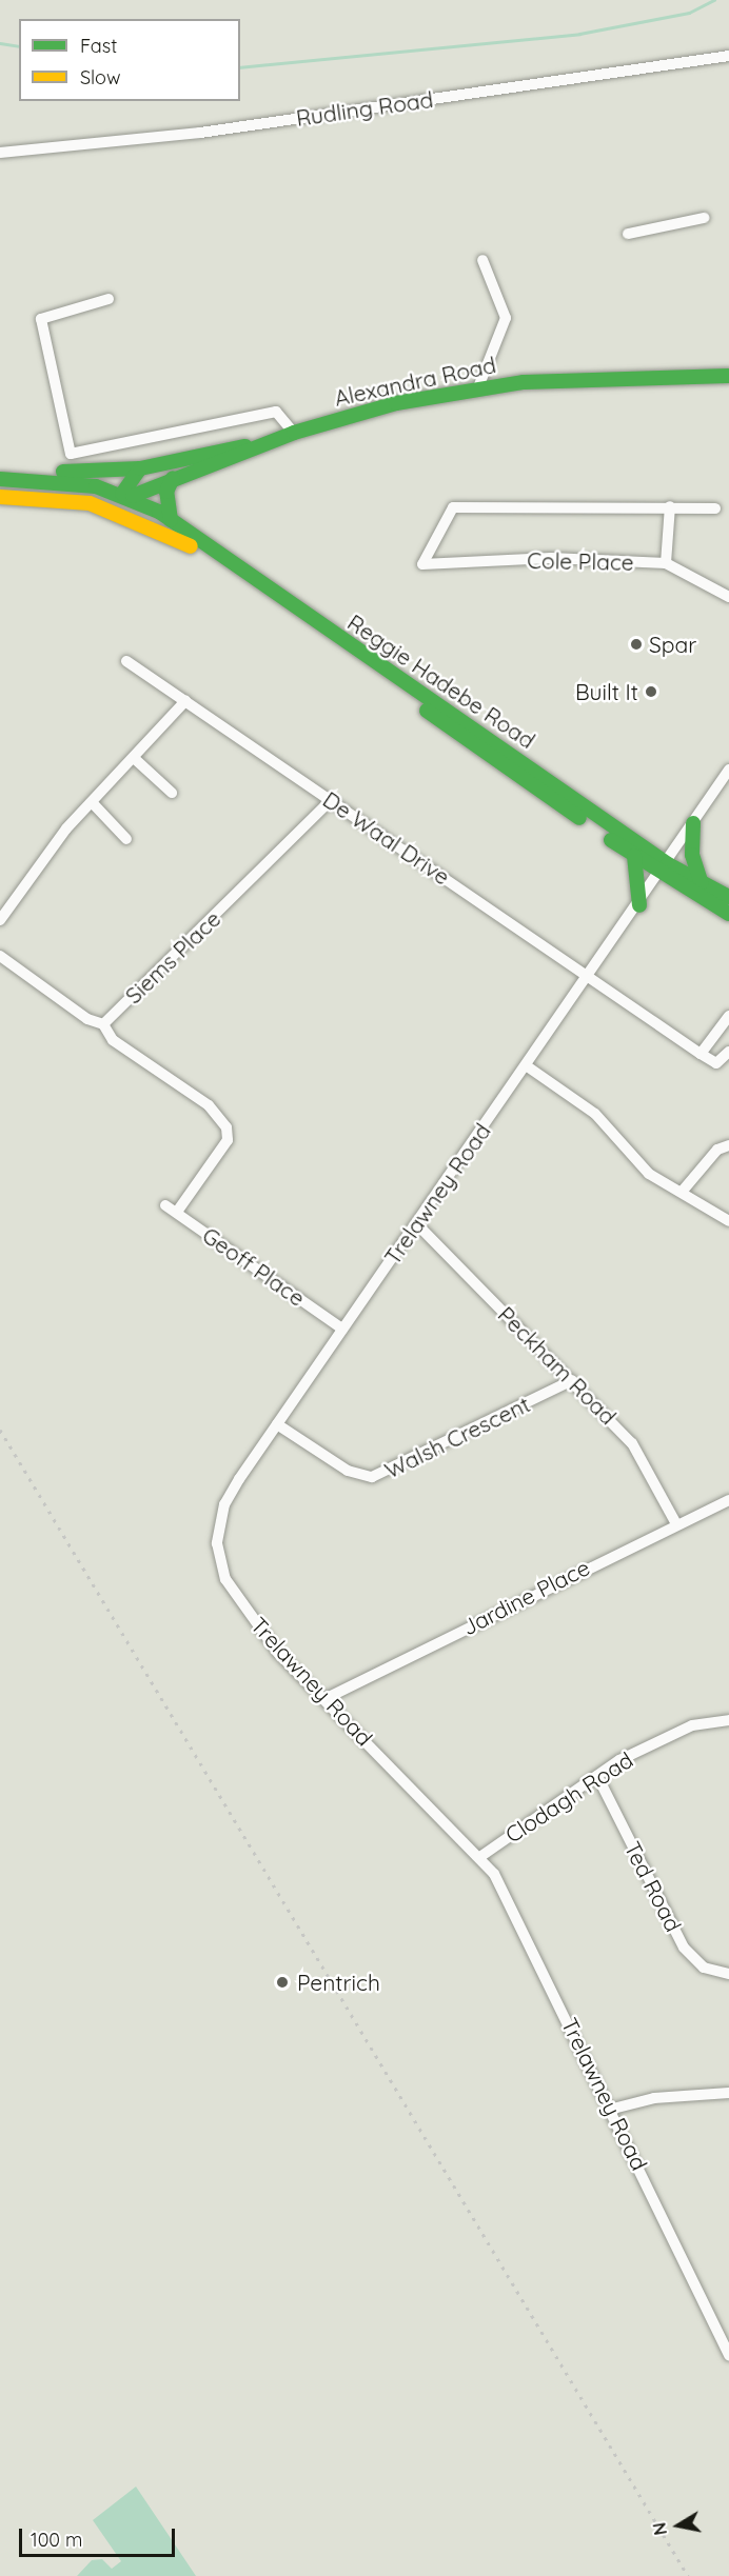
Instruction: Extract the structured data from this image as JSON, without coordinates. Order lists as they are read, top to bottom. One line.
{"streets":{"main road":["Alexandra Road","Reggie Hadebe Road"],"street":["Rudling Road","Cole Place","De Waal Drive","Siems Place","Trelawney Road","Geoff Place","Peckham Road","Walsh Crescent","Jardine Place","Clodagh Road","Ted Road"]},"crossings":[["Alexandra Road","Reggie Hadebe Road"],["Reggie Hadebe Road","Trelawney Road"],["De Waal Drive","Siems Place"],["De Waal Drive","Trelawney Road"],["Trelawney Road","Geoff Place"],["Trelawney Road","Peckham Road"],["Trelawney Road","Walsh Crescent"],["Trelawney Road","Jardine Place"],["Trelawney Road","Clodagh Road"],["Peckham Road","Walsh Crescent"],["Peckham Road","Jardine Place"],["Clodagh Road","Ted Road"]],"places":["Spar","Built It","Pentrich"],"legend":["Fast","Slow"],"scale_bar":"100 m","north":"left"}
